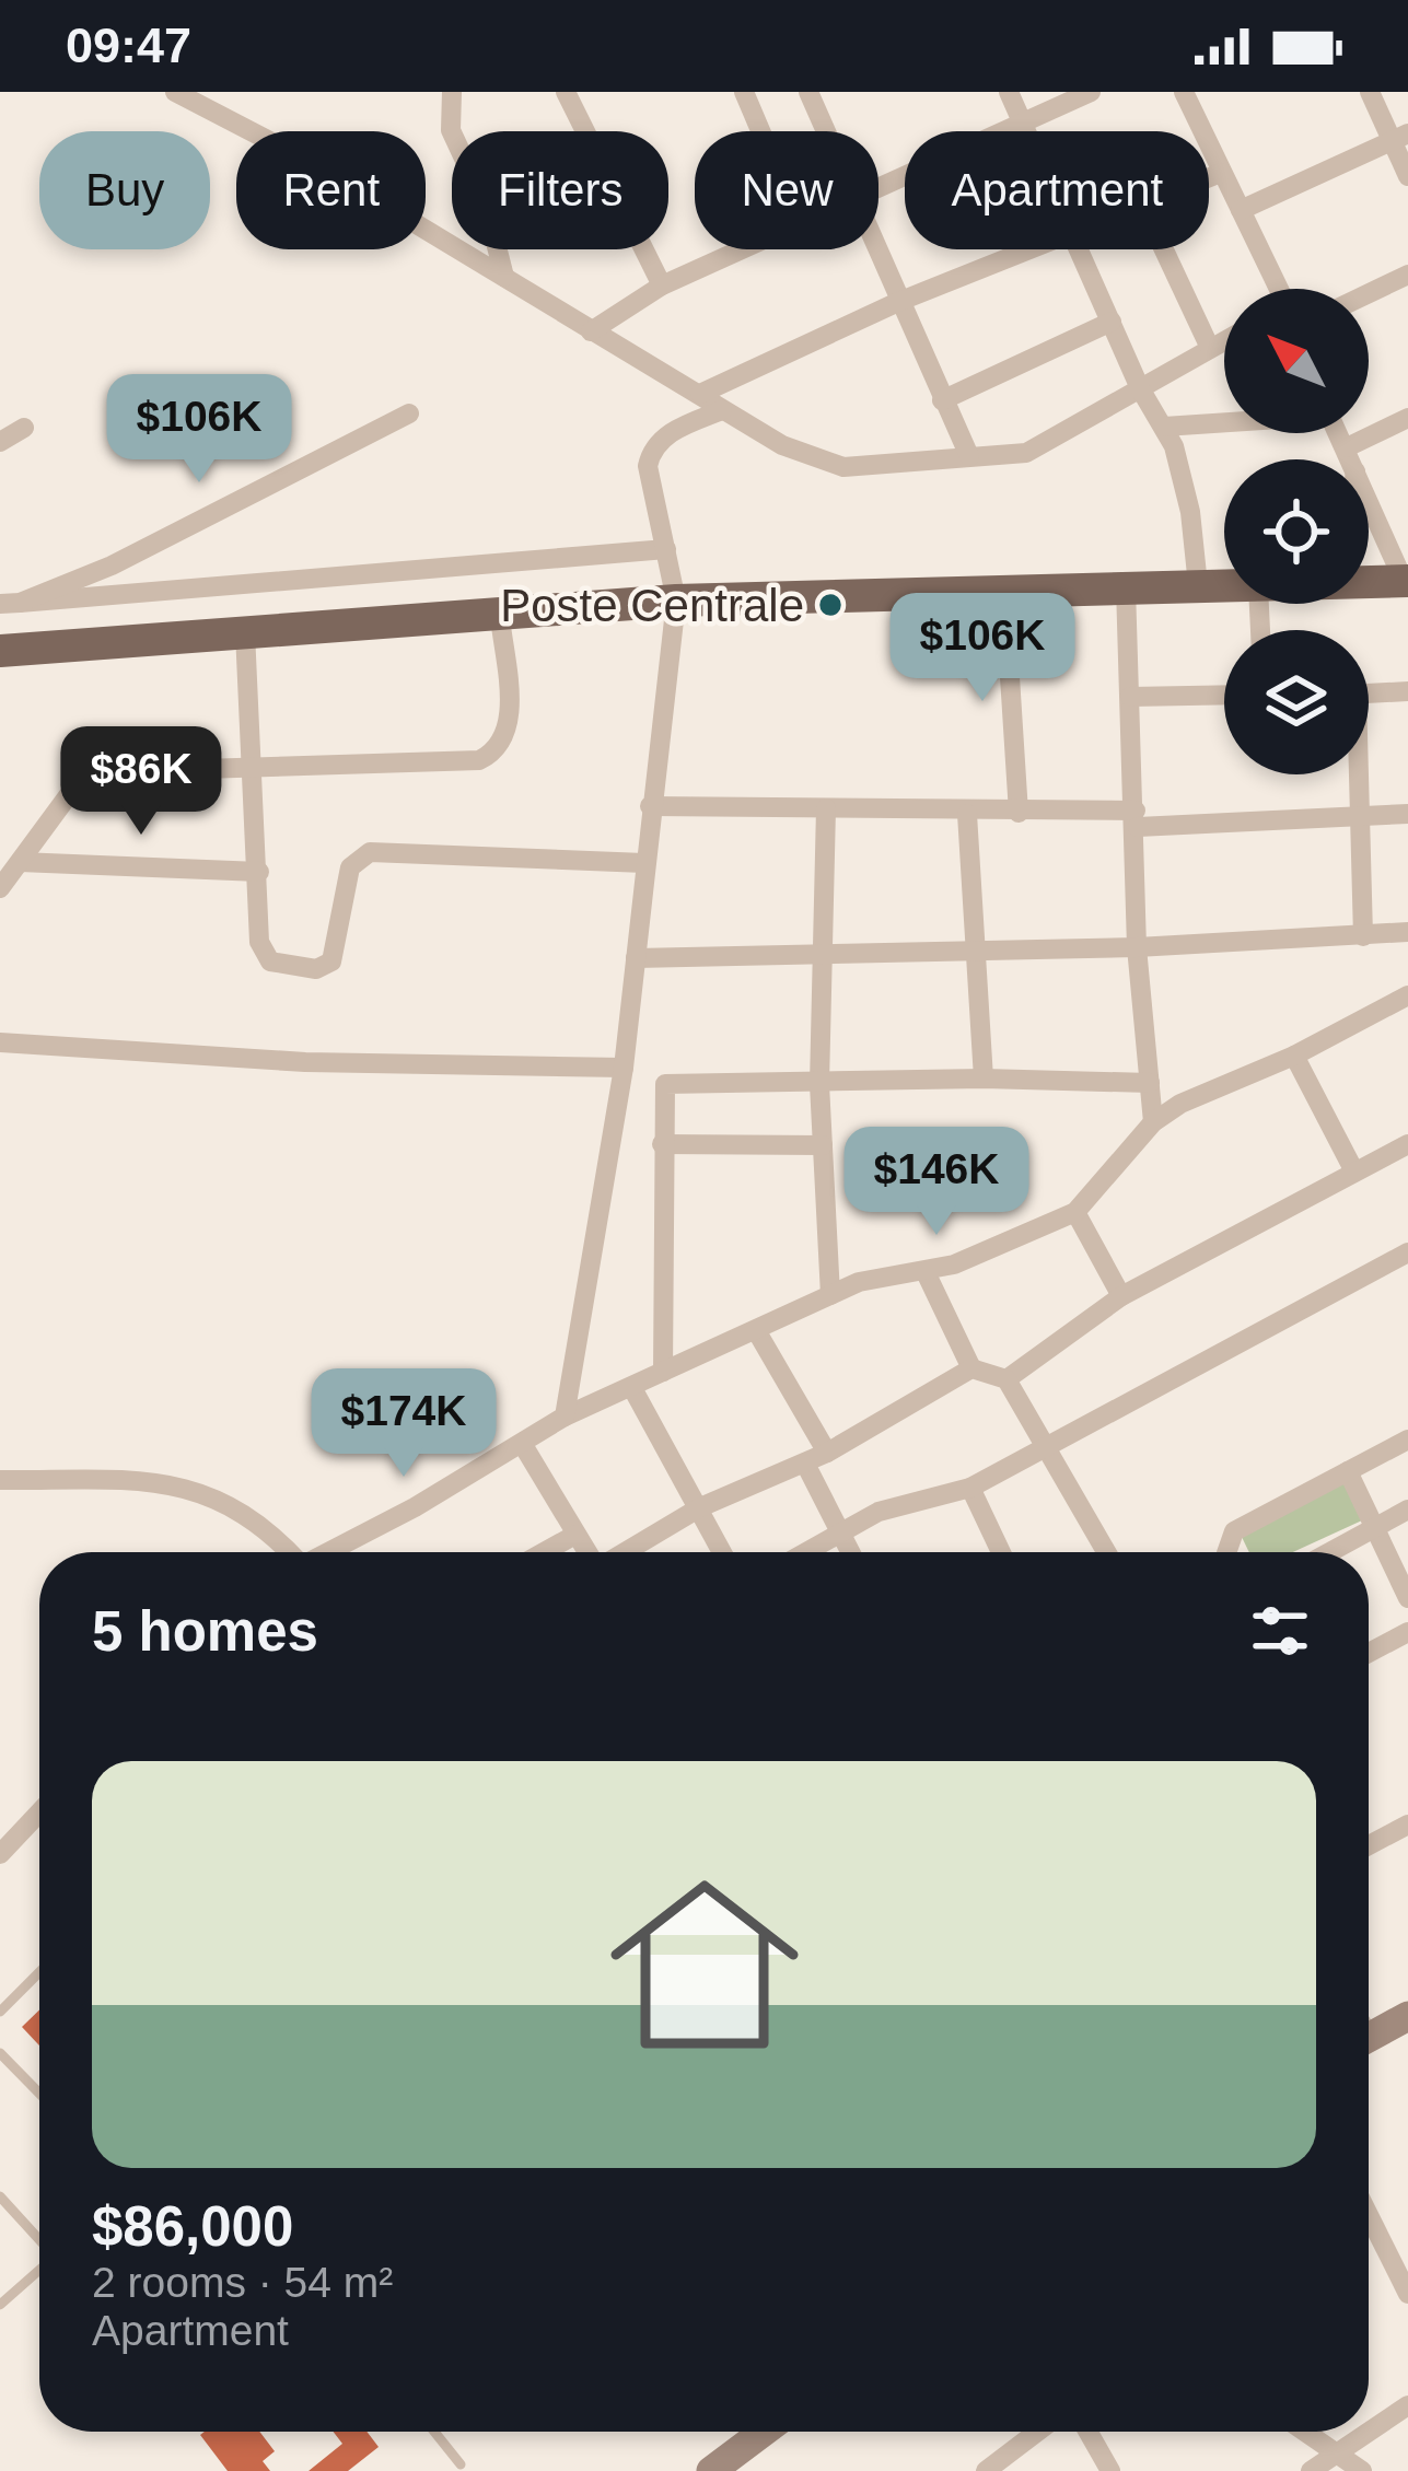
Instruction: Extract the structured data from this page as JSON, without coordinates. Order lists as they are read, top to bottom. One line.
{"places":["Poste Centrale"],"north":"top left","page":{"status":"09:47","chip":["Buy","Rent","Filters","New","Apartment"],"price":["$106K","$106K","$86K","$146K","$174K"],"heading":"5 homes","list":[{"name":"$86,000","note":"2 rooms · 54 m² · Apartment"}]}}
